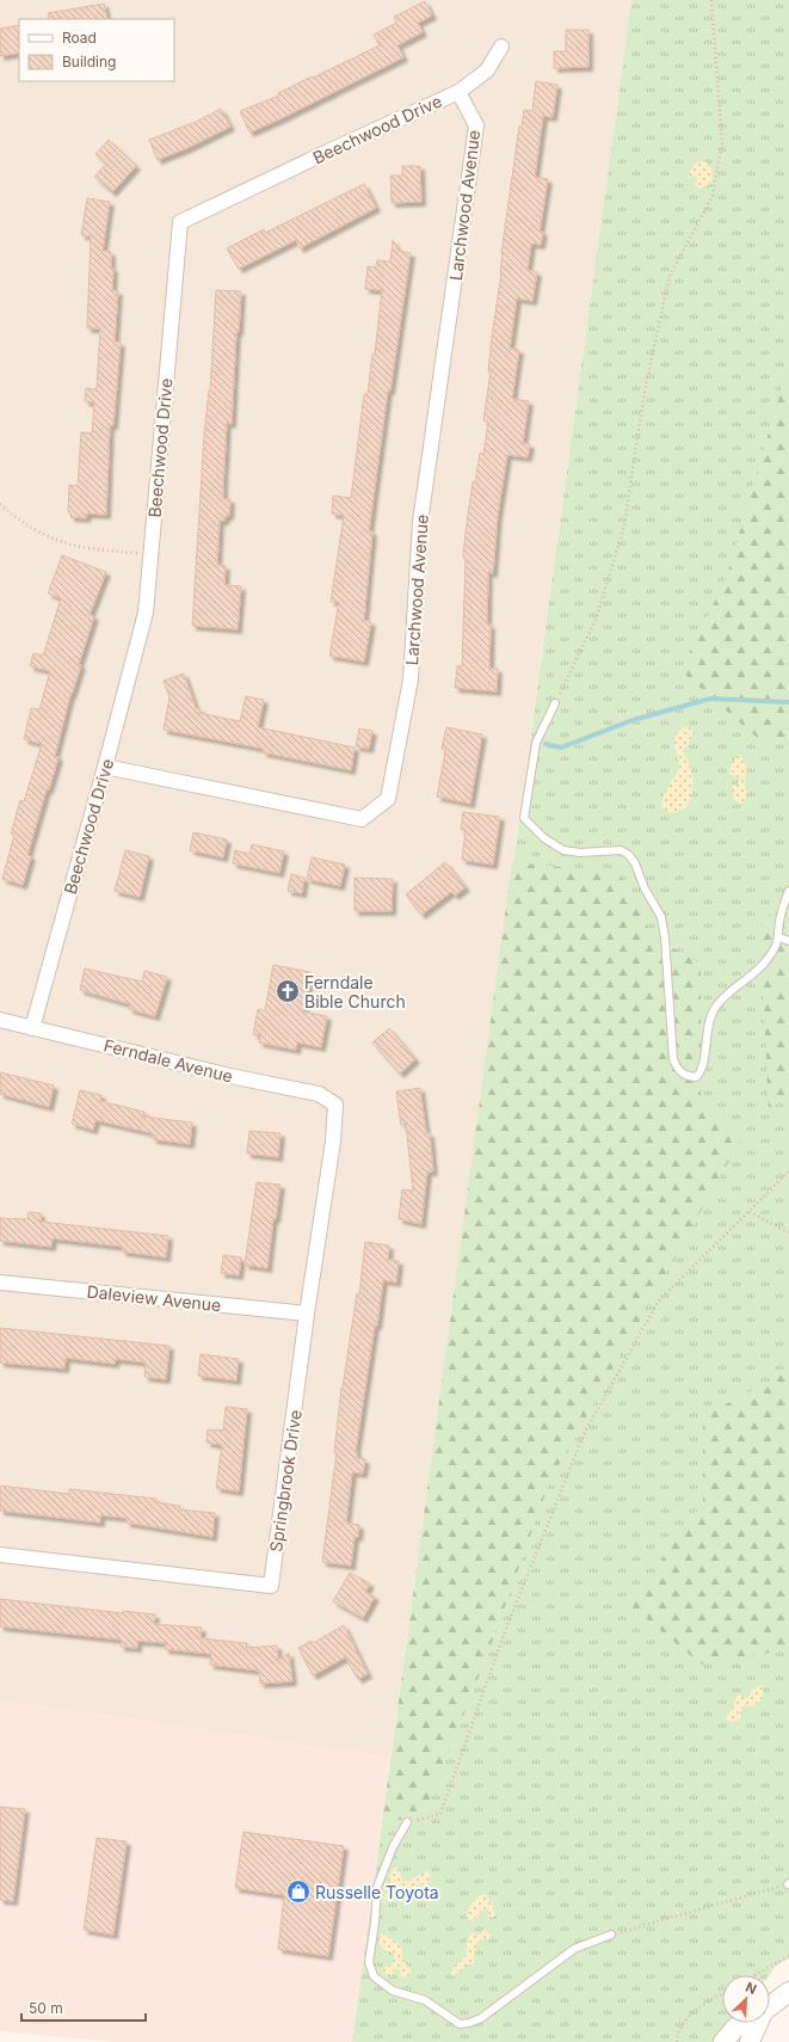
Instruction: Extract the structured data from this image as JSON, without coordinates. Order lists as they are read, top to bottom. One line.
{"streets":{"street":["Beechwood Drive","Larchwood Avenue","Ferndale Avenue","Daleview Avenue","Springbrook Drive"]},"crossings":[["Beechwood Drive","Larchwood Avenue"],["Beechwood Drive","Ferndale Avenue"],["Ferndale Avenue","Springbrook Drive"],["Daleview Avenue","Springbrook Drive"]],"places":{"church":["Ferndale Bible Church"],"shop":["Russelle Toyota"]},"legend":["Road","Building"],"scale_bar":"50 m","north":"top right"}
